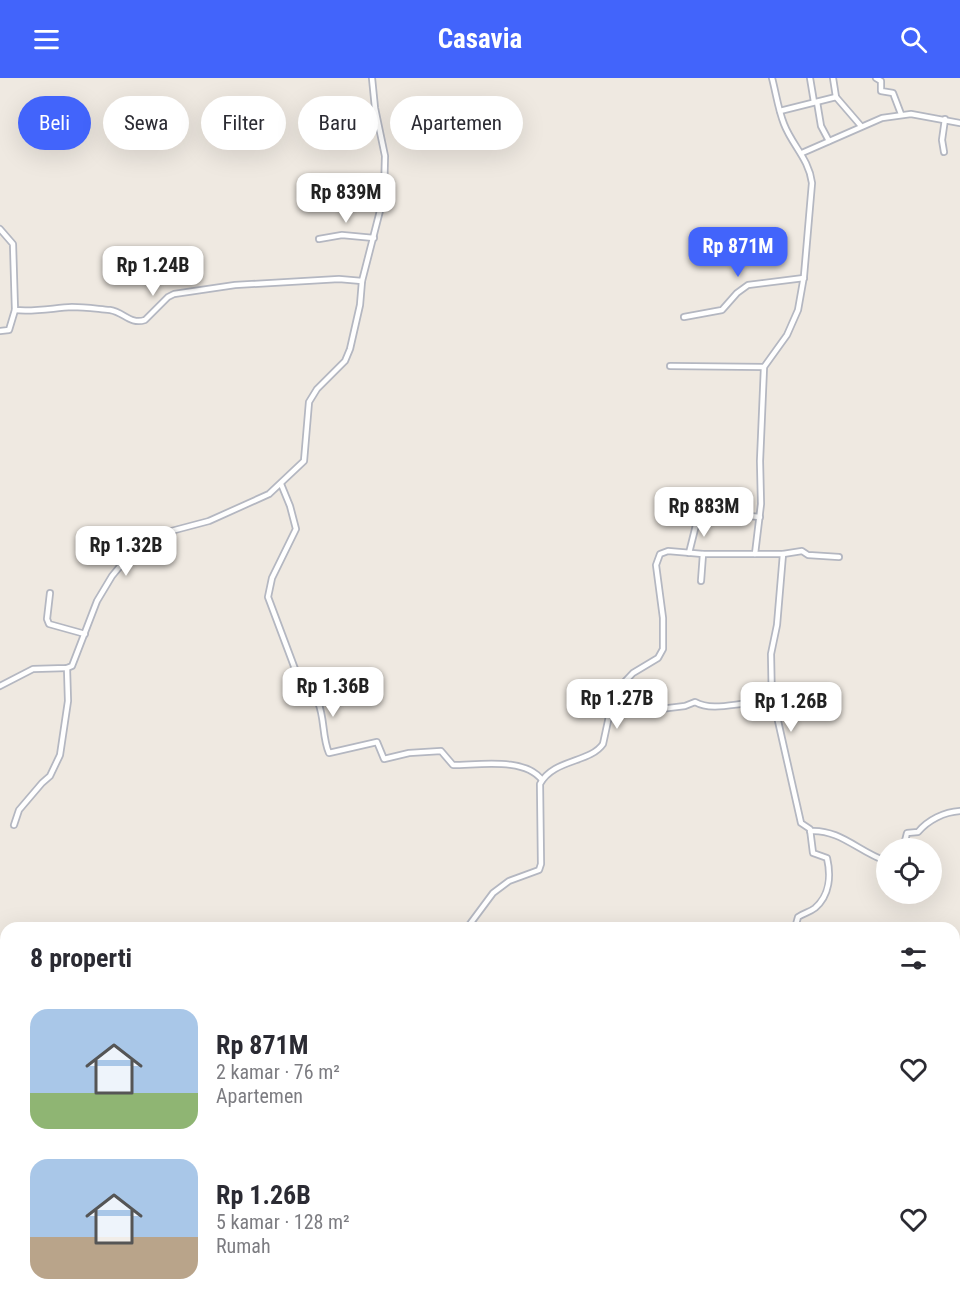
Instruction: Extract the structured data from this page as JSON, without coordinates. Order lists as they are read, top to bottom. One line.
{"page":{"header":"Casavia","chip":["Beli","Sewa","Filter","Baru","Apartemen"],"price":["Rp 839M","Rp 871M","Rp 1.24B","Rp 883M","Rp 1.32B","Rp 1.36B","Rp 1.27B","Rp 1.26B"],"heading":"8 properti","list":[{"name":"Rp 871M","note":"2 kamar · 76 m² · Apartemen"},{"name":"Rp 1.26B","note":"5 kamar · 128 m² · Rumah"}]}}
